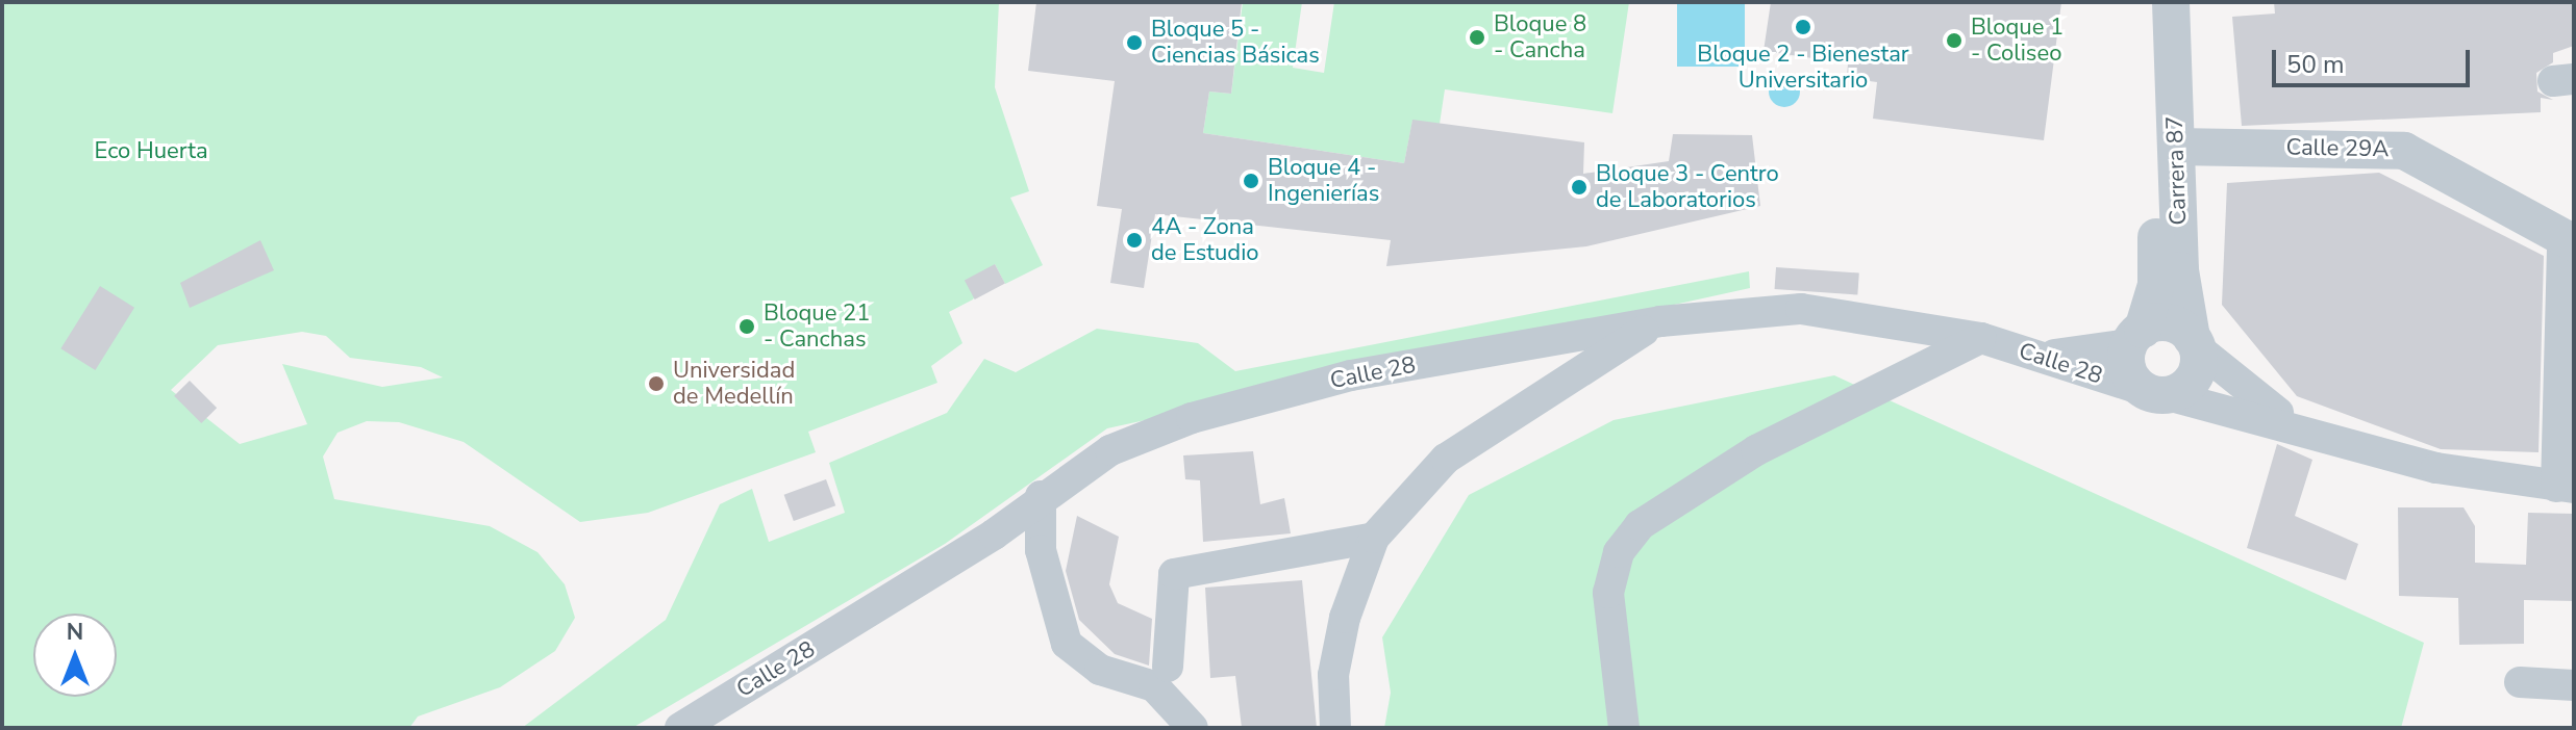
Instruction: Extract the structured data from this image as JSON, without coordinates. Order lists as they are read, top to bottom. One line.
{"streets":{"street":["Calle 29A","Carrera 87","Calle 28"]},"crossings":[["Calle 29A","Carrera 87"],["Carrera 87","Calle 28"]],"parks":["Eco Huerta"],"places":["Bloque 2 - Bienestar Universitario","Bloque 8 - Cancha","Bloque 1 - Coliseo","Bloque 5 - Ciencias Básicas","Bloque 4 - Ingenierías","Bloque 3 - Centro de Laboratorios","4A - Zona de Estudio","Bloque 21 - Canchas","Universidad de Medellín"],"scale_bar":"50 m","north":"top"}
